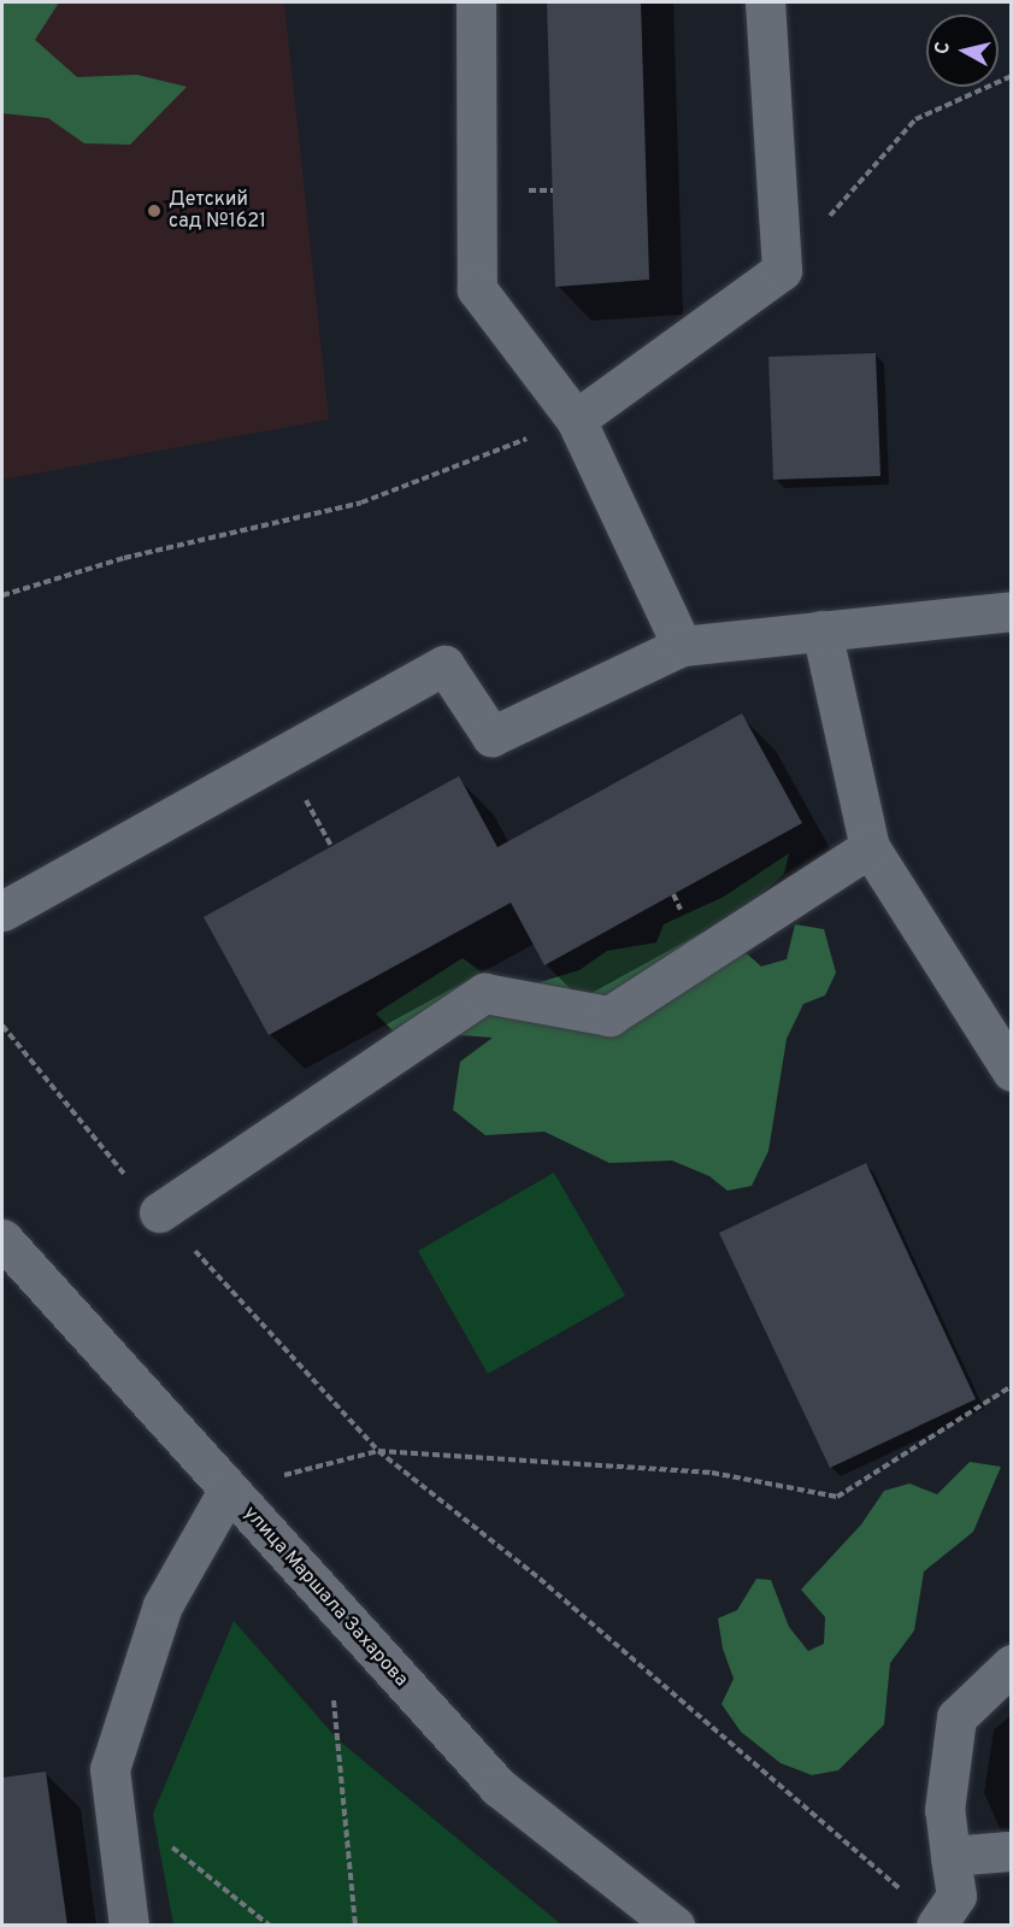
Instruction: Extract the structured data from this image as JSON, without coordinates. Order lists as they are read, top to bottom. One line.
{"streets":{"street":["улица Маршала Захарова"]},"places":["Детский сад №1621"],"north":"left"}
